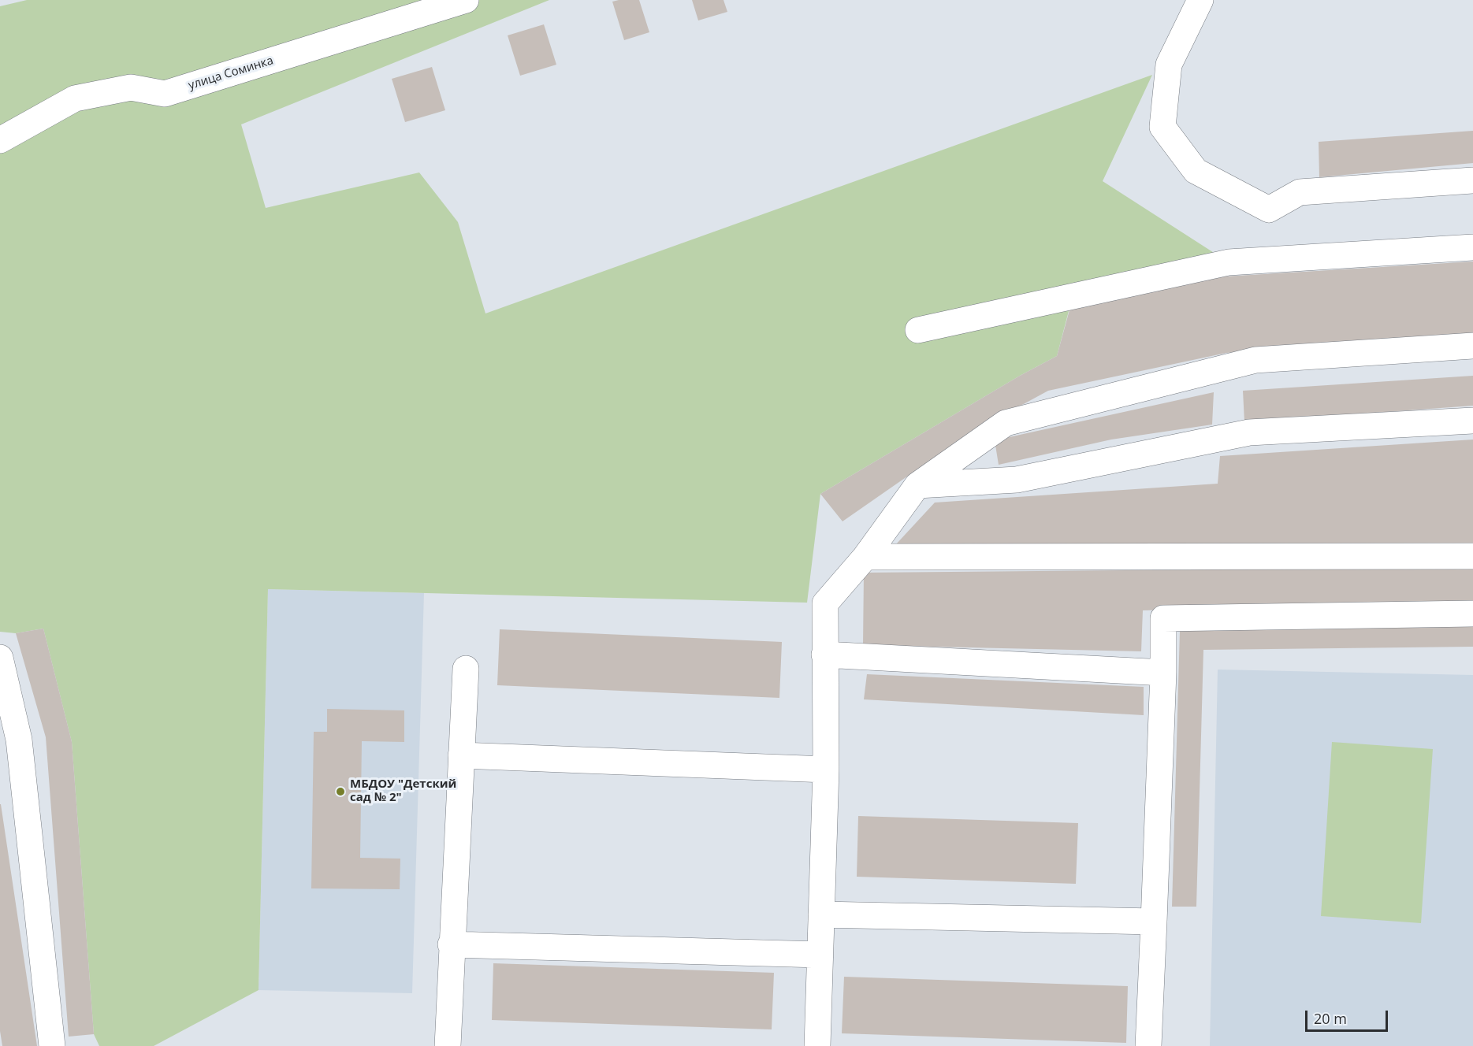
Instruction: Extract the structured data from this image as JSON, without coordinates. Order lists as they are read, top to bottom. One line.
{"streets":{"street":["улица Соминка"]},"places":["МБДОУ \"Детский сад № 2\""],"scale_bar":"20 m"}
